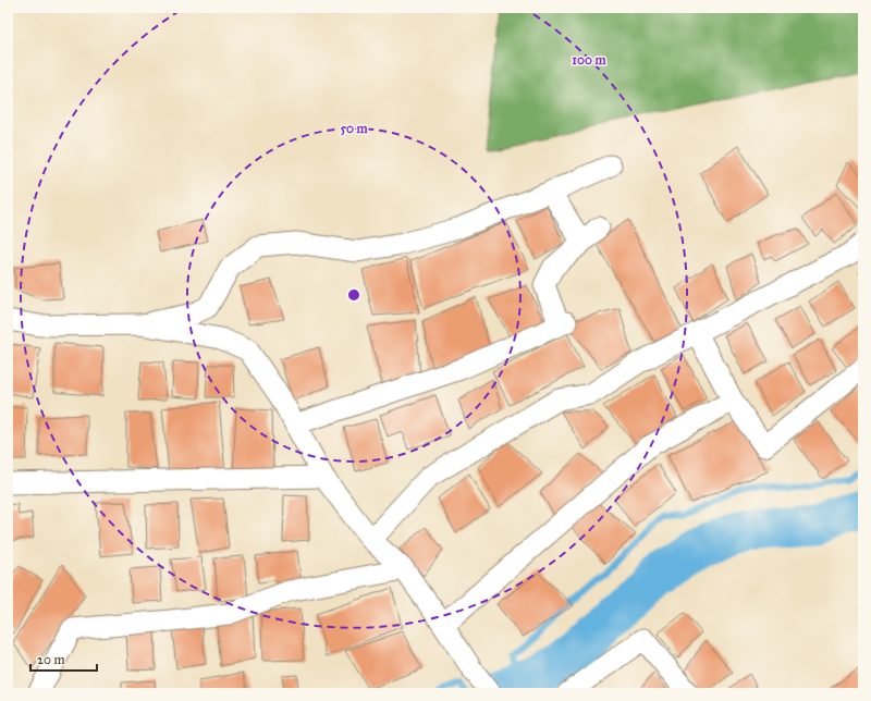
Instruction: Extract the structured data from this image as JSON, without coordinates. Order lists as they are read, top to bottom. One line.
{"scale_bar":"20 m","rings":["100 m","50 m"]}
